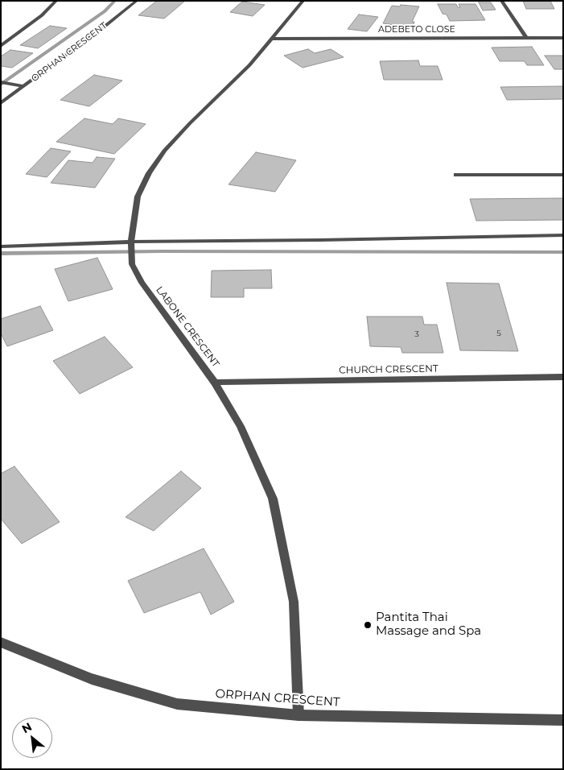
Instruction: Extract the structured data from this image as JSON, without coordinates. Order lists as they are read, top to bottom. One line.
{"streets":{"street":["ADEBETO CLOSE","ORPHAN CRESCENT","LABONE CRESCENT","CHURCH CRESCENT"]},"crossings":[["ADEBETO CLOSE","LABONE CRESCENT"],["ORPHAN CRESCENT","LABONE CRESCENT"],["LABONE CRESCENT","CHURCH CRESCENT"]],"places":["Pantita Thai Massage and Spa"],"house_numbers":["5","3"],"north":"top left"}
